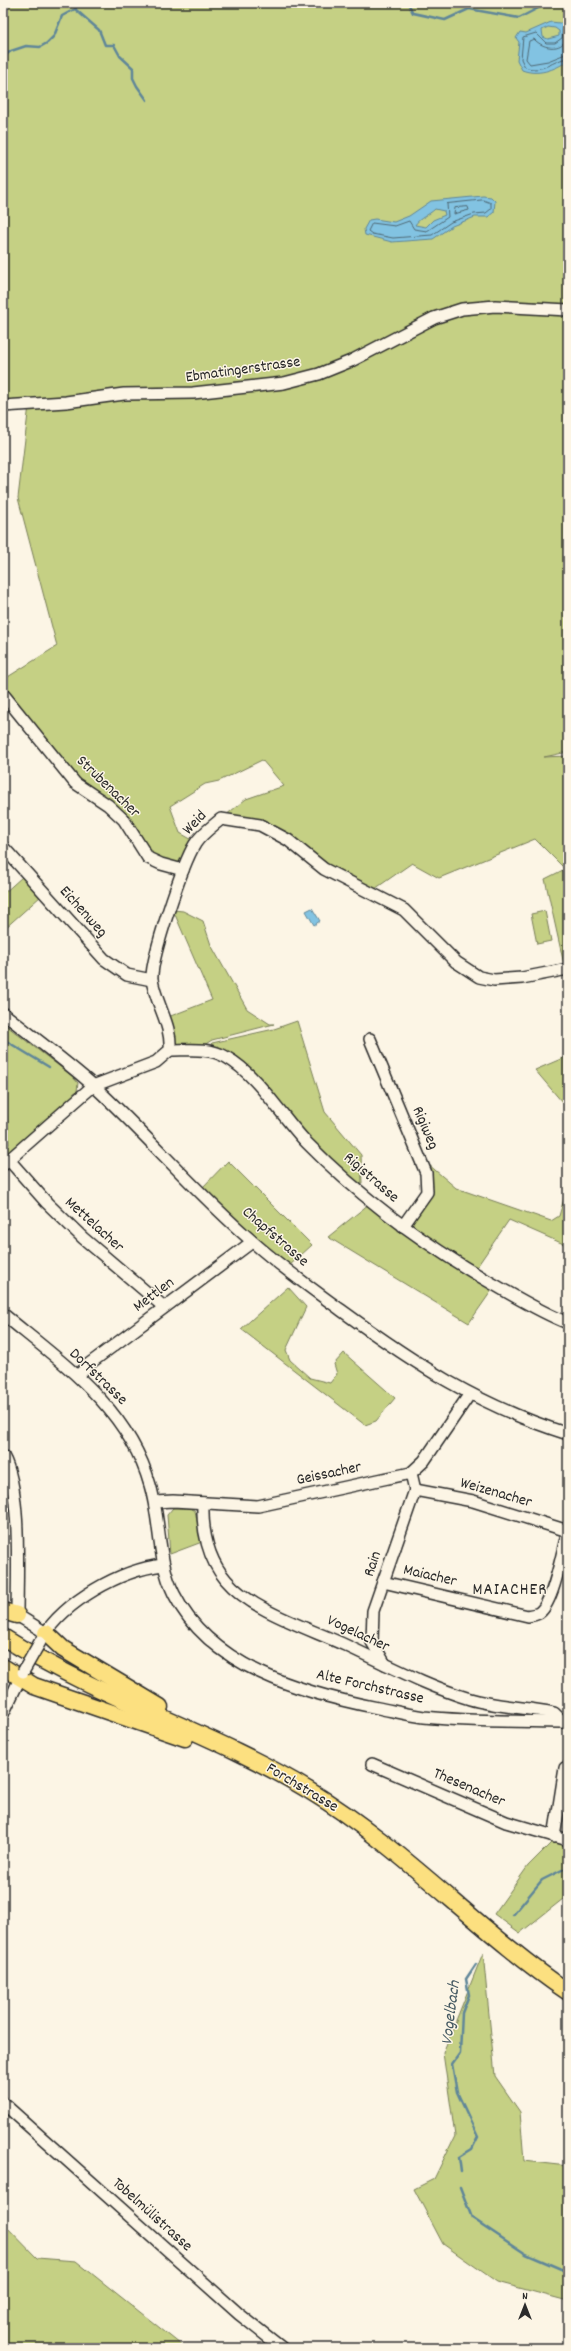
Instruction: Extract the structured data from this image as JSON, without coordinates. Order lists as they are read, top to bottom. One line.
{"streets":{"highway":["Forchstrasse"],"street":["Ebmatingerstrasse","Strubenacher","Weid","Eichenweg","Rigiweg","Rigistrasse","Mettelacher","Chapfstrasse","Mettlen","Dorfstrasse","Geissacher","Weizenacher","Rain","Maiacher","Vogelacher","Alte Forchstrasse","Thesenacher","Tobelmülistrasse"]},"crossings":[["Strubenacher","Weid"],["Weid","Eichenweg"],["Weid","Rigistrasse"],["Rigiweg","Rigistrasse"],["Mettelacher","Mettlen"],["Chapfstrasse","Mettlen"],["Mettlen","Dorfstrasse"],["Dorfstrasse","Geissacher"],["Dorfstrasse","Alte Forchstrasse"],["Geissacher","Rain"],["Geissacher","Vogelacher"],["Geissacher","Alte Forchstrasse"],["Weizenacher","Rain"],["Weizenacher","Maiacher"],["Rain","Maiacher"],["Rain","Vogelacher"],["Vogelacher","Alte Forchstrasse"]],"districts":["MAIACHER"],"water":["Vogelbach"],"north":"top"}
